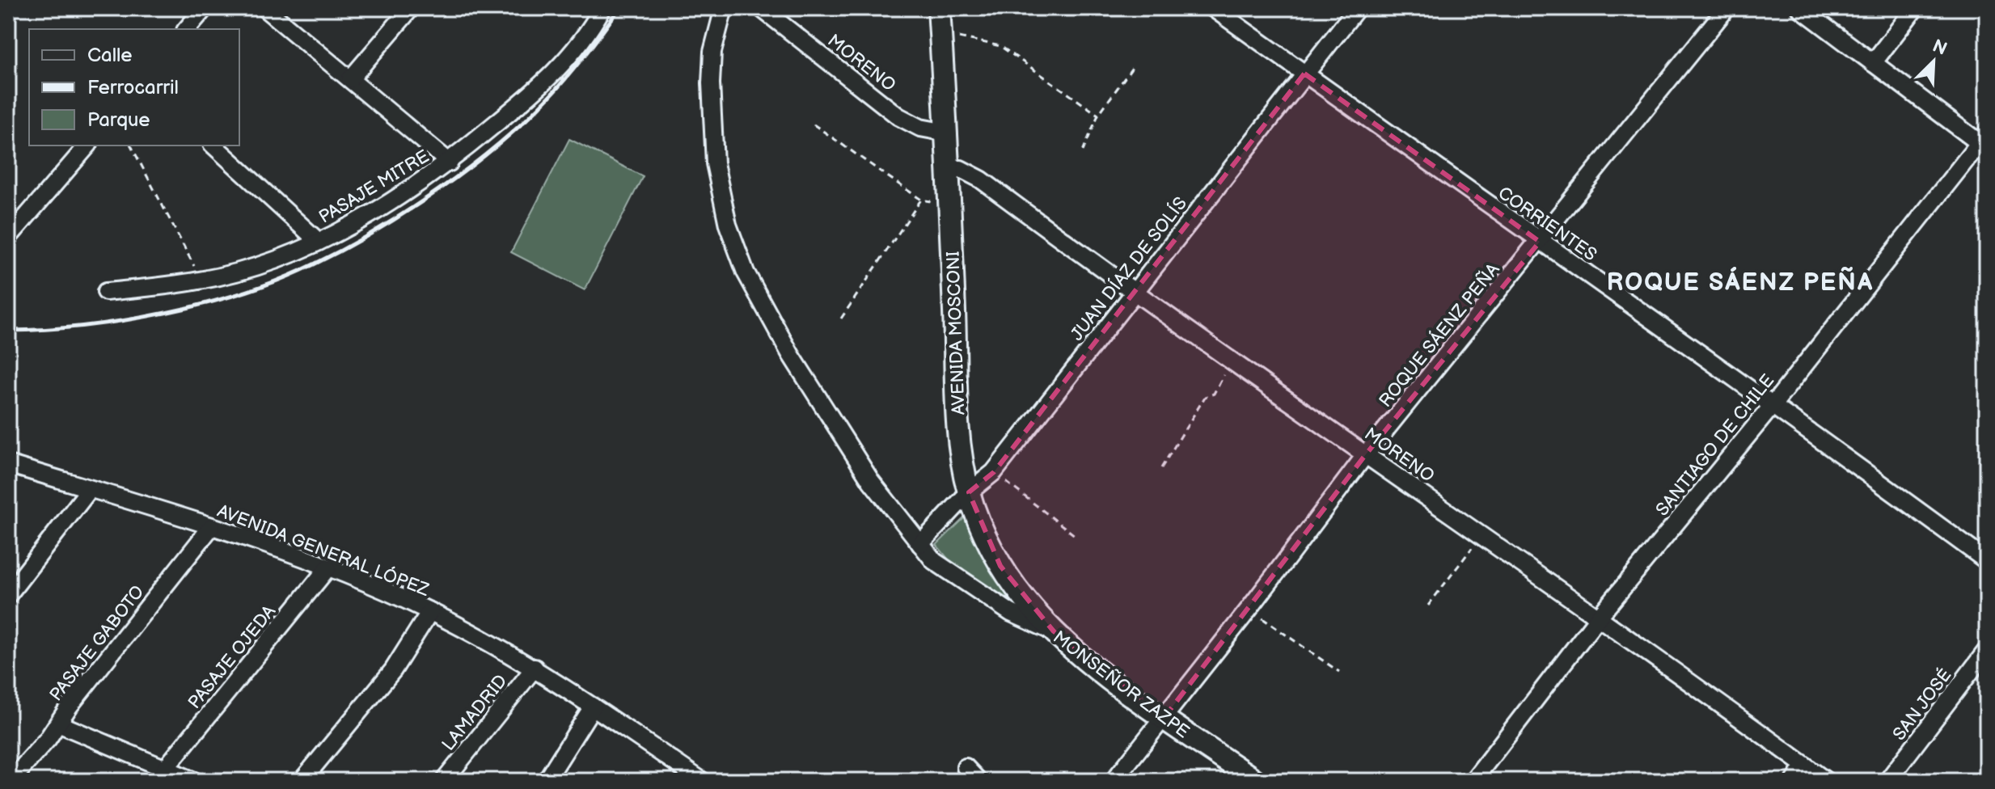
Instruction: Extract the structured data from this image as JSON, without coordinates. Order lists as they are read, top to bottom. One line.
{"streets":{"street":["MORENO","PASAJE MITRE","CORRIENTES","JUAN DÍAZ DE SOLÍS","AVENIDA MOSCONI","ROQUE SÁENZ PEÑA","SANTIAGO DE CHILE","AVENIDA GENERAL LÓPEZ","PASAJE GABOTO","PASAJE OJEDA","MONSEÑOR ZAZPE","SAN JOSÉ","LAMADRID"]},"crossings":[["MORENO","JUAN DÍAZ DE SOLÍS"],["MORENO","AVENIDA MOSCONI"],["MORENO","ROQUE SÁENZ PEÑA"],["MORENO","SANTIAGO DE CHILE"],["CORRIENTES","JUAN DÍAZ DE SOLÍS"],["CORRIENTES","ROQUE SÁENZ PEÑA"],["CORRIENTES","SANTIAGO DE CHILE"],["JUAN DÍAZ DE SOLÍS","AVENIDA MOSCONI"],["JUAN DÍAZ DE SOLÍS","MONSEÑOR ZAZPE"],["AVENIDA MOSCONI","MONSEÑOR ZAZPE"],["ROQUE SÁENZ PEÑA","MONSEÑOR ZAZPE"],["AVENIDA GENERAL LÓPEZ","PASAJE GABOTO"],["AVENIDA GENERAL LÓPEZ","PASAJE OJEDA"],["AVENIDA GENERAL LÓPEZ","LAMADRID"]],"districts":["ROQUE SÁENZ PEÑA"],"legend":["Calle","Ferrocarril","Parque"],"north":"top right"}
